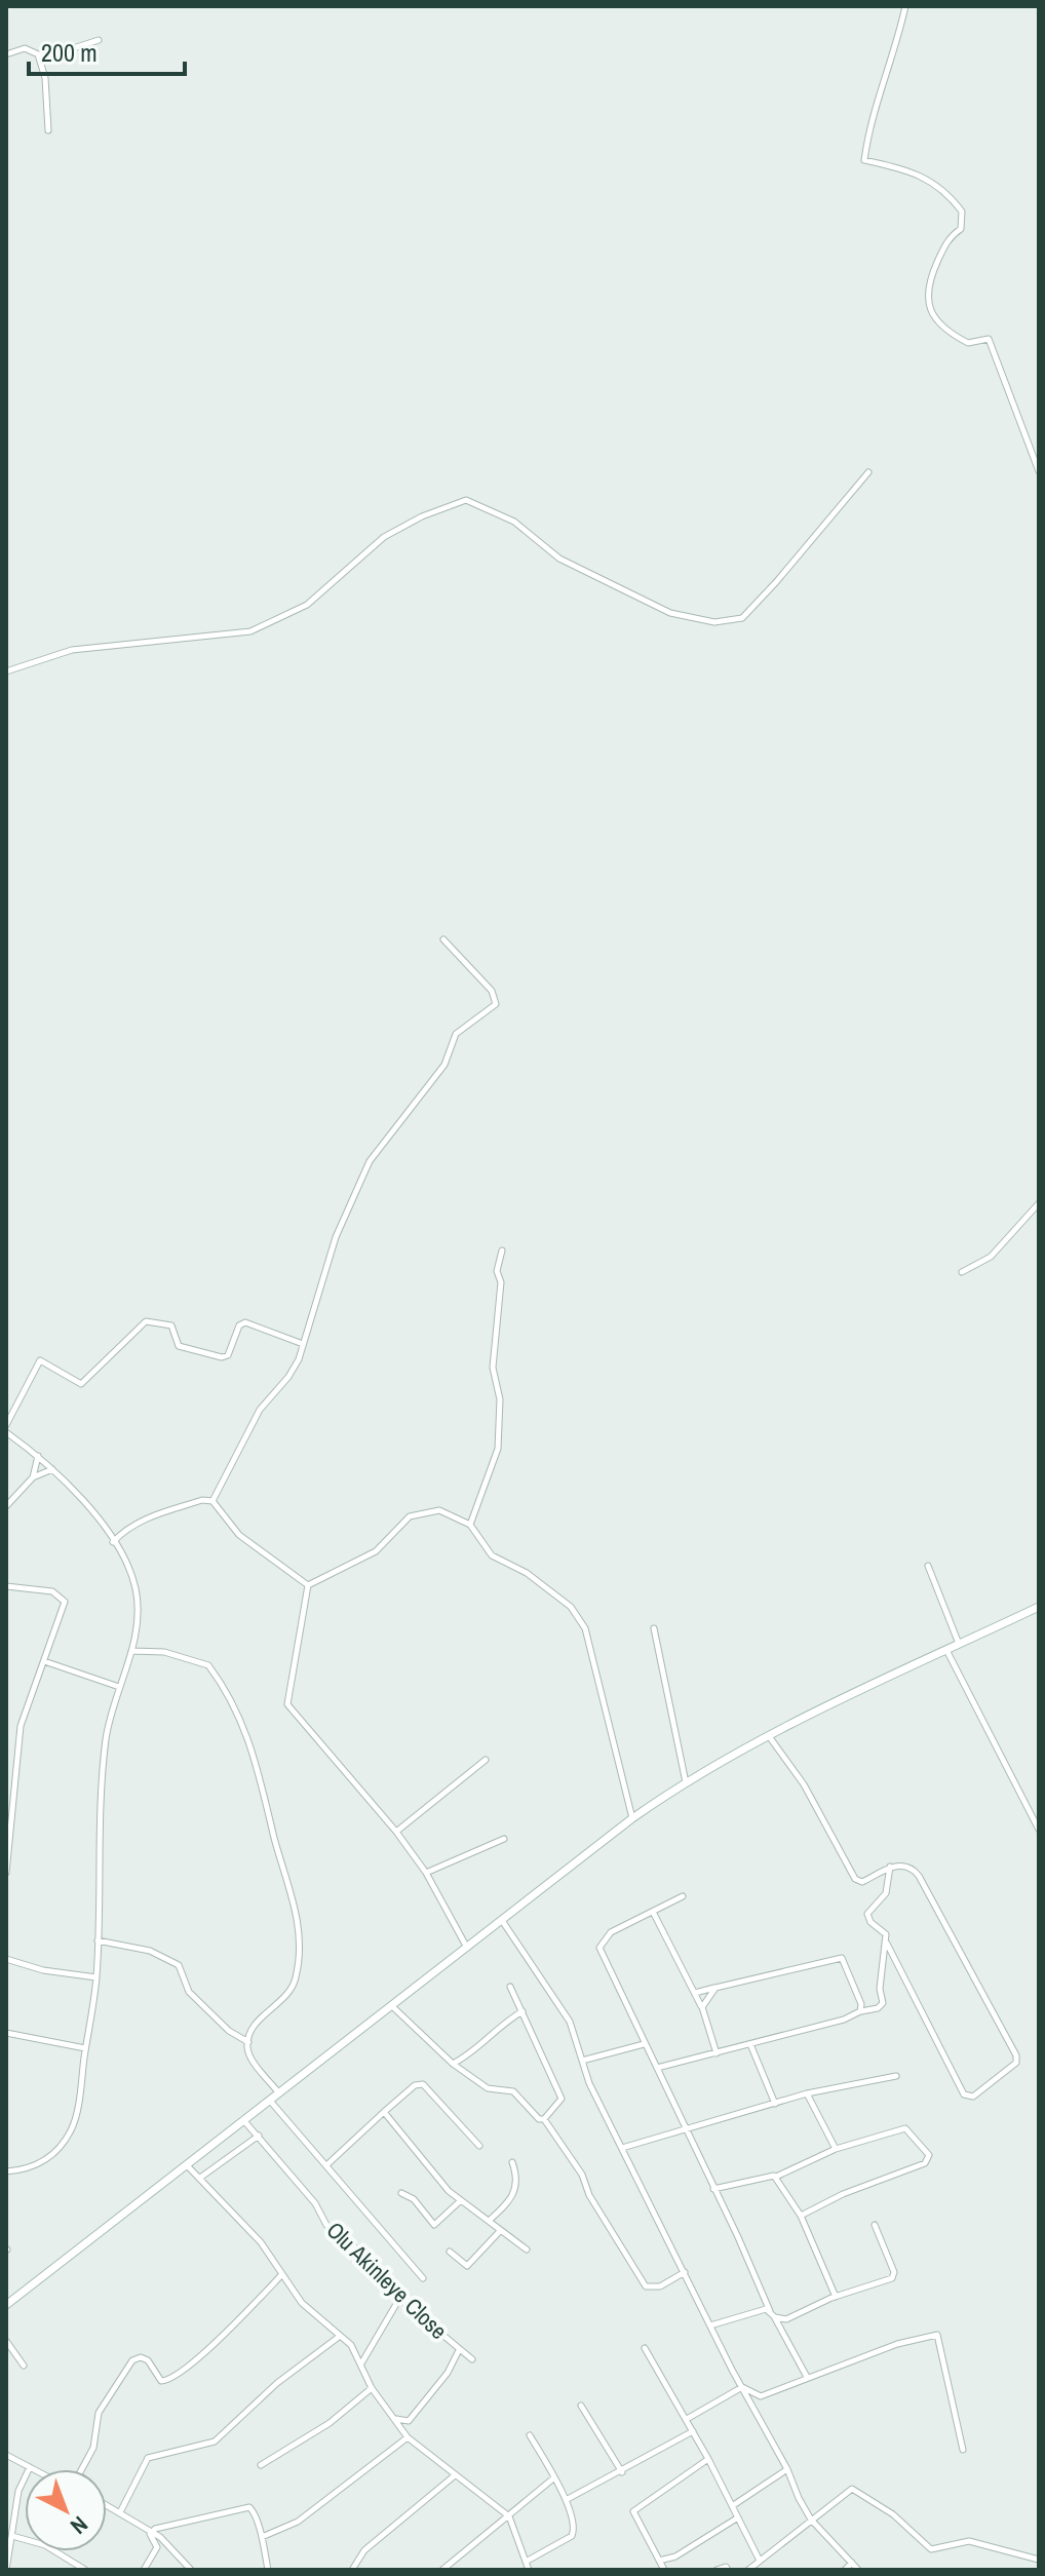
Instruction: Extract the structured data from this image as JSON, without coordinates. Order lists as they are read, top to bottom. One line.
{"streets":{"street":["Olu Akinleye Close"]},"scale_bar":"200 m","north":"bottom right"}
